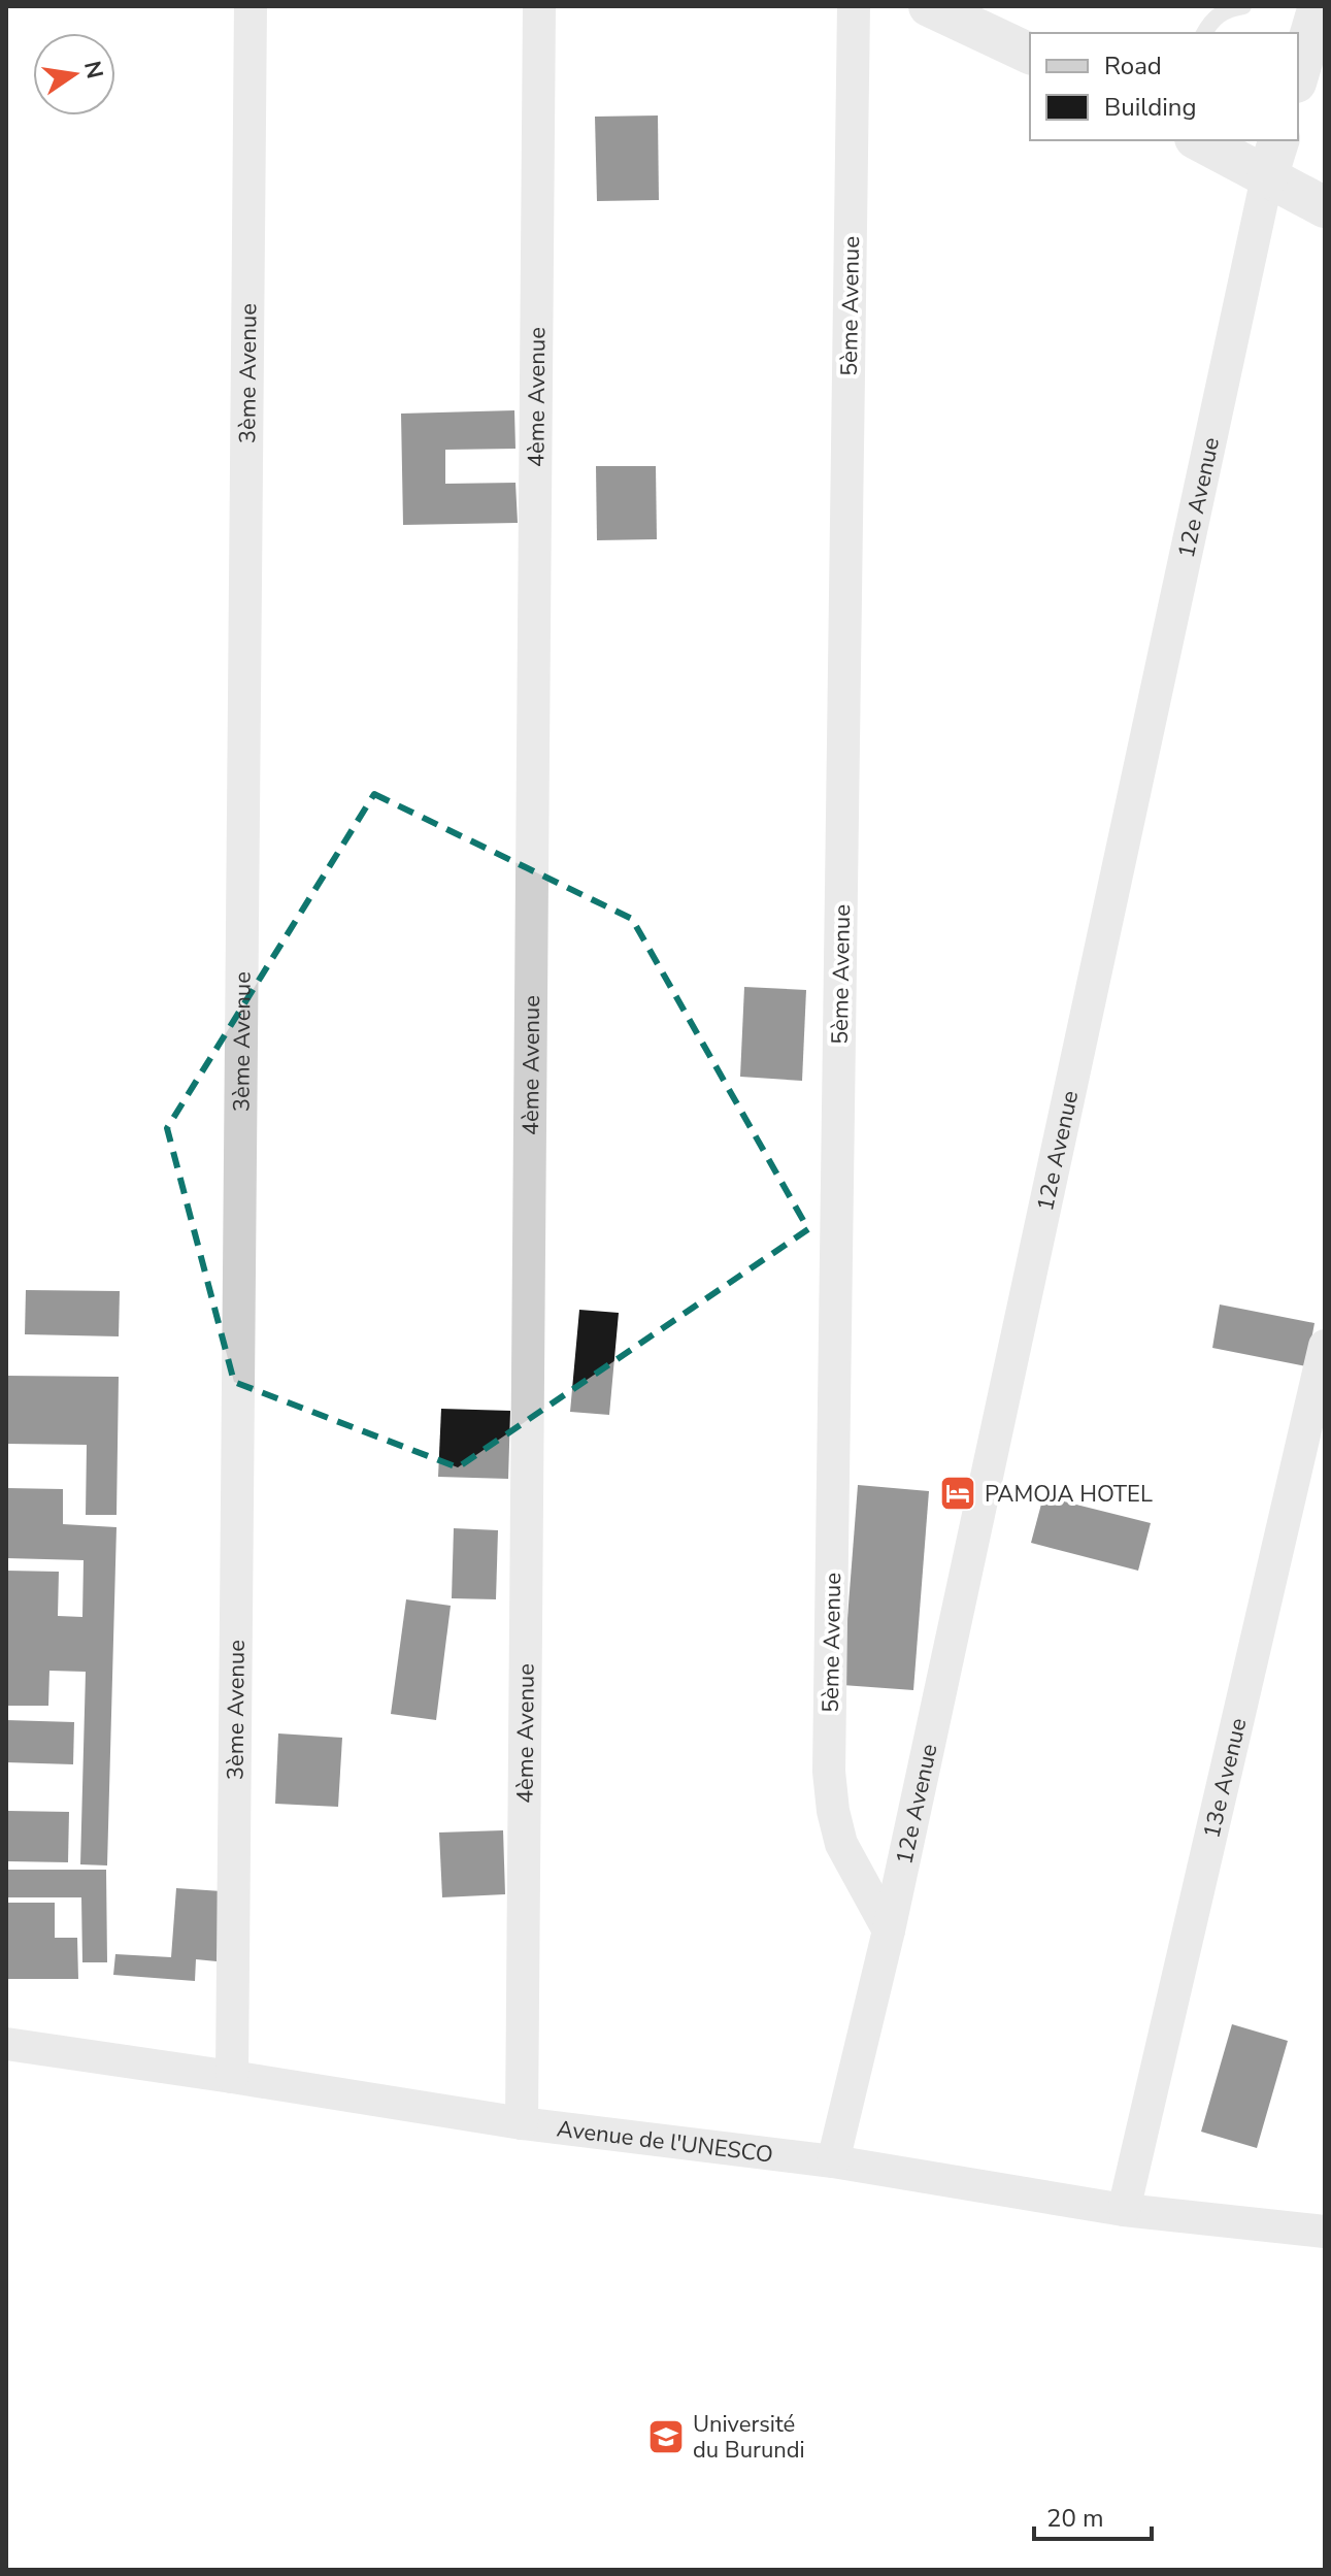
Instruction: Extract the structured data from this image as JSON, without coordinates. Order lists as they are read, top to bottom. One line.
{"streets":{"street":["5ème Avenue","3ème Avenue","4ème Avenue","12e Avenue","13e Avenue","Avenue de l'UNESCO"]},"crossings":[["5ème Avenue","12e Avenue"],["3ème Avenue","Avenue de l'UNESCO"],["4ème Avenue","Avenue de l'UNESCO"],["12e Avenue","Avenue de l'UNESCO"],["13e Avenue","Avenue de l'UNESCO"]],"places":{"hotel":["PAMOJA HOTEL"],"school or university":["Université du Burundi"]},"legend":["Road","Building"],"scale_bar":"20 m","north":"right"}
